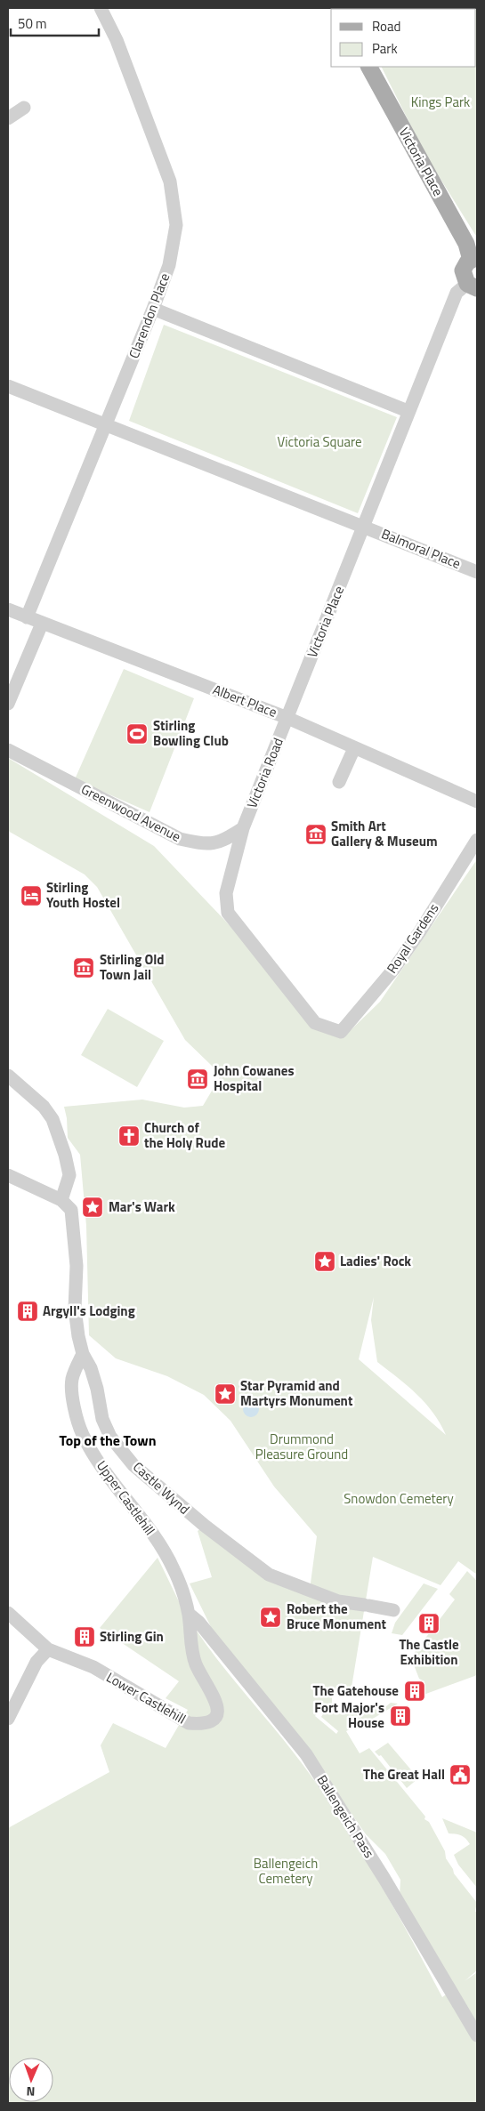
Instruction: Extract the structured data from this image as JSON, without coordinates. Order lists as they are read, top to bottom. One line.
{"streets":{"main road":["Victoria Place"],"street":["Clarendon Place","Balmoral Place","Albert Place","Victoria Road","Greenwood Avenue","Royal Gardens","Castle Wynd","Upper Castlehill","Lower Castlehill","Ballengeich Pass"]},"crossings":[["Victoria Place","Balmoral Place"],["Victoria Place","Albert Place"],["Victoria Place","Victoria Road"],["Clarendon Place","Albert Place"],["Albert Place","Victoria Road"],["Victoria Road","Greenwood Avenue"],["Victoria Road","Royal Gardens"],["Greenwood Avenue","Royal Gardens"],["Castle Wynd","Upper Castlehill"],["Upper Castlehill","Lower Castlehill"],["Upper Castlehill","Ballengeich Pass"],["Lower Castlehill","Ballengeich Pass"]],"districts":["Top of the Town"],"parks":["Kings Park","Victoria Square","Drummond Pleasure Ground","Snowdon Cemetery","Ballengeich Cemetery"],"places":{"sports":["Stirling Bowling Club"],"museum":["Smith Art Gallery & Museum","Stirling Old Town Jail","John Cowanes Hospital"],"hotel":["Stirling Youth Hostel"],"church":["Church of the Holy Rude"],"place":["Mar's Wark","Ladies' Rock","Star Pyramid and Martyrs Monument","Robert the Bruce Monument"],"building":["Argyll's Lodging","The Castle Exhibition","Stirling Gin","The Gatehouse","Fort Major's House"],"public building":["The Great Hall"]},"legend":["Road","Park"],"scale_bar":"50 m","north":"bottom"}
